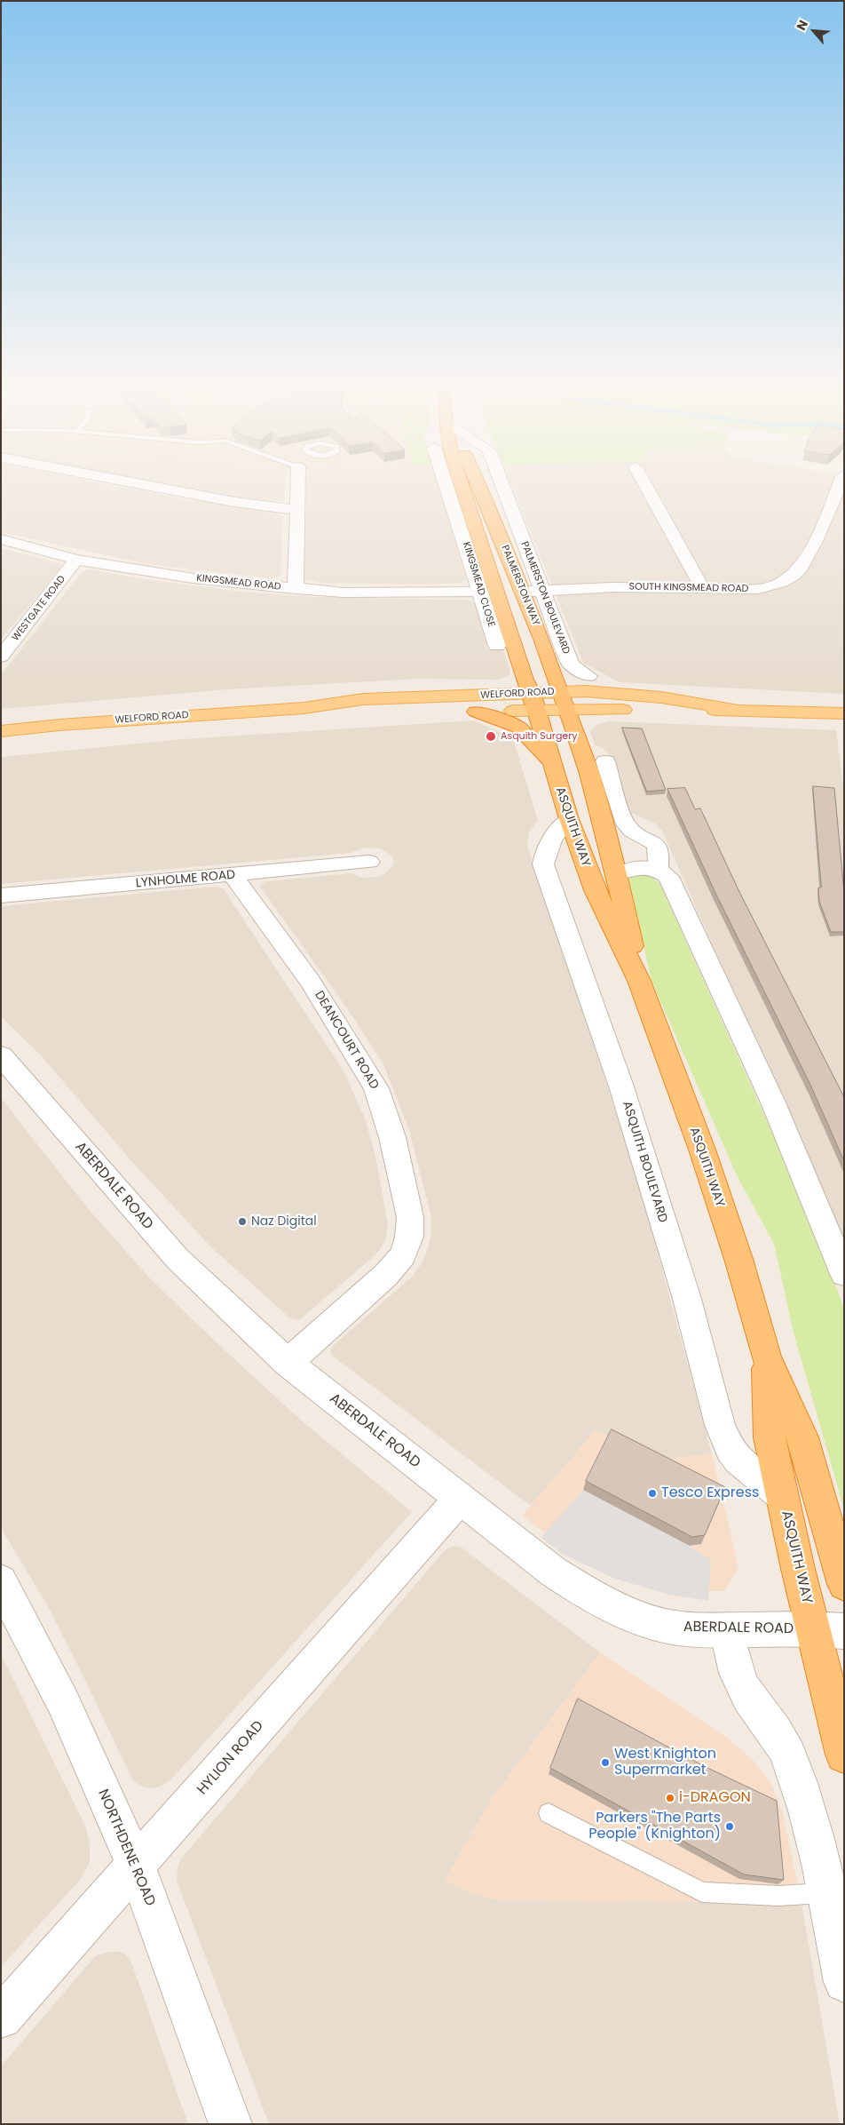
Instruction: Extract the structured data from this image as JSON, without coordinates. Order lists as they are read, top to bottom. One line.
{"streets":{"highway":["PALMERSTON WAY","ASQUITH WAY"],"main road":["WELFORD ROAD"],"street":["KINGSMEAD ROAD","KINGSMEAD CLOSE","SOUTH KINGSMEAD ROAD","PALMERSTON BOULEVARD","WESTGATE ROAD","LYNHOLME ROAD","DEANCOURT ROAD","ASQUITH BOULEVARD","ABERDALE ROAD","HYLION ROAD","NORTHDENE ROAD"]},"crossings":[["KINGSMEAD ROAD","KINGSMEAD CLOSE"],["KINGSMEAD ROAD","WESTGATE ROAD"],["PALMERSTON WAY","SOUTH KINGSMEAD ROAD"],["PALMERSTON WAY","WELFORD ROAD"],["PALMERSTON WAY","ASQUITH WAY"],["SOUTH KINGSMEAD ROAD","PALMERSTON BOULEVARD"],["WELFORD ROAD","ASQUITH WAY"],["ASQUITH WAY","ASQUITH BOULEVARD"],["ASQUITH WAY","ABERDALE ROAD"],["LYNHOLME ROAD","DEANCOURT ROAD"],["DEANCOURT ROAD","ABERDALE ROAD"],["ABERDALE ROAD","HYLION ROAD"],["HYLION ROAD","NORTHDENE ROAD"]],"places":["Asquith Surgery","Naz Digital","Tesco Express","West Knighton Supermarket","i-DRAGON","Parkers \"The Parts People\" (Knighton)"],"north":"top left"}
